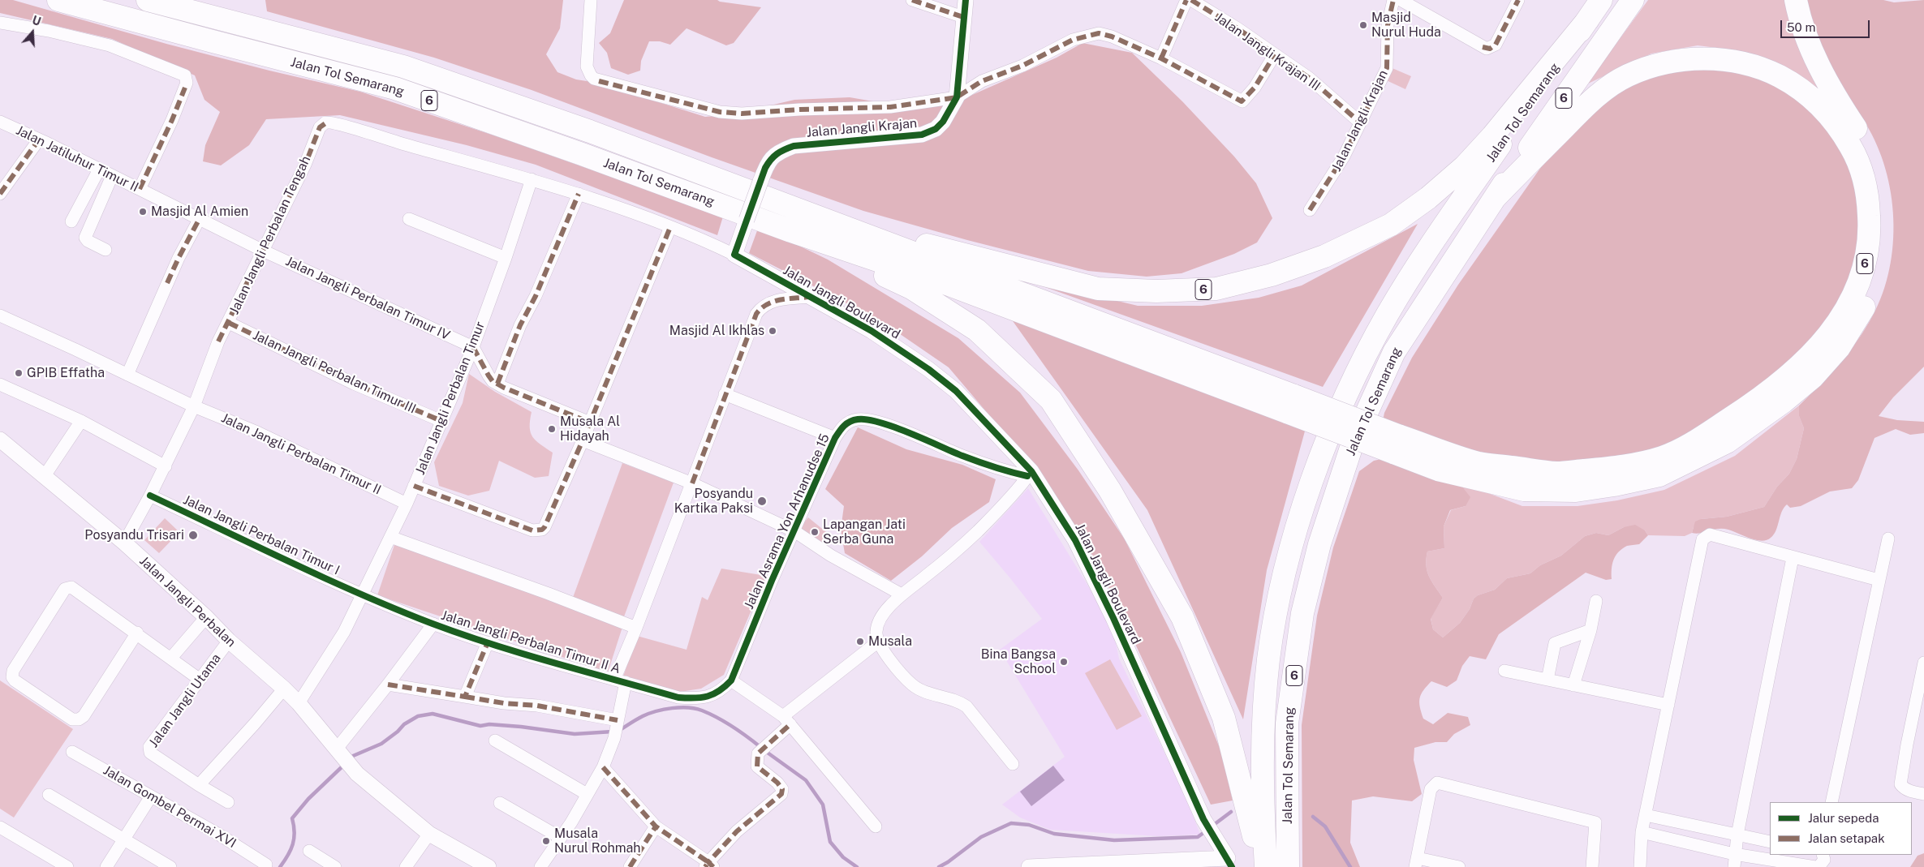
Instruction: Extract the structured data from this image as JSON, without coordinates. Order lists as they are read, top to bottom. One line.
{"streets":{"highway":["Jalan Tol Semarang","6"],"street":["Jalan Jangli Krajan III","Jalan Jangli Krajan","Jalan Jatiluhur Timur II","Jalan Jangli Perbalan Tengah","Jalan Jangli Perbalan Timur IV","Jalan Jangli Boulevard","Jalan Jangli Perbalan Timur III","Jalan Jangli Perbalan Timur","Jalan Jangli Perbalan Timur II","Jalan Asrama Yon Arhanudse 15","Jalan Jangli Perbalan Timur I","Jalan Jangli Perbalan","Jalan Jangli Perbalan Timur II A","Jalan Jangli Utama","Jalan Gombel Permai XVI"]},"crossings":[["Jalan Jangli Krajan III","Jalan Jangli Krajan"],["Jalan Tol Semarang","6"],["Jalan Jangli Krajan","Jalan Jangli Boulevard"],["Jalan Jatiluhur Timur II","Jalan Jangli Perbalan Tengah"],["Jalan Jatiluhur Timur II","Jalan Jangli Perbalan Timur IV"],["Jalan Jangli Perbalan Tengah","Jalan Jangli Perbalan Timur IV"],["Jalan Jangli Perbalan Tengah","Jalan Jangli Perbalan Timur III"],["Jalan Jangli Perbalan Tengah","Jalan Jangli Perbalan Timur"],["Jalan Jangli Perbalan Tengah","Jalan Jangli Perbalan Timur II"],["Jalan Jangli Perbalan Tengah","Jalan Jangli Perbalan Timur I"],["Jalan Jangli Perbalan Tengah","Jalan Jangli Perbalan"],["Jalan Jangli Perbalan Timur IV","Jalan Jangli Perbalan Timur"],["Jalan Jangli Boulevard","Jalan Asrama Yon Arhanudse 15"],["Jalan Jangli Perbalan Timur III","Jalan Jangli Perbalan Timur"],["Jalan Jangli Perbalan Timur","Jalan Jangli Perbalan Timur II"],["Jalan Jangli Perbalan Timur","Jalan Jangli Perbalan Timur I"],["Jalan Jangli Perbalan Timur","Jalan Jangli Perbalan"],["Jalan Jangli Perbalan Timur","Jalan Jangli Perbalan Timur II A"],["Jalan Asrama Yon Arhanudse 15","Jalan Jangli Perbalan Timur II A"],["Jalan Jangli Perbalan Timur I","Jalan Jangli Perbalan Timur II A"],["Jalan Jangli Perbalan","Jalan Jangli Utama"]],"places":["Masjid Nurul Huda","Masjid Al Amien","Masjid Al Ikhlas","GPIB Effatha","Musala Al Hidayah","Posyandu Kartika Paksi","Lapangan Jati Serba Guna","Posyandu Trisari","Musala","Bina Bangsa School","Musala Nurul Rohmah"],"legend":["Jalur sepeda","Jalan setapak"],"scale_bar":"50 m","north":"top"}
